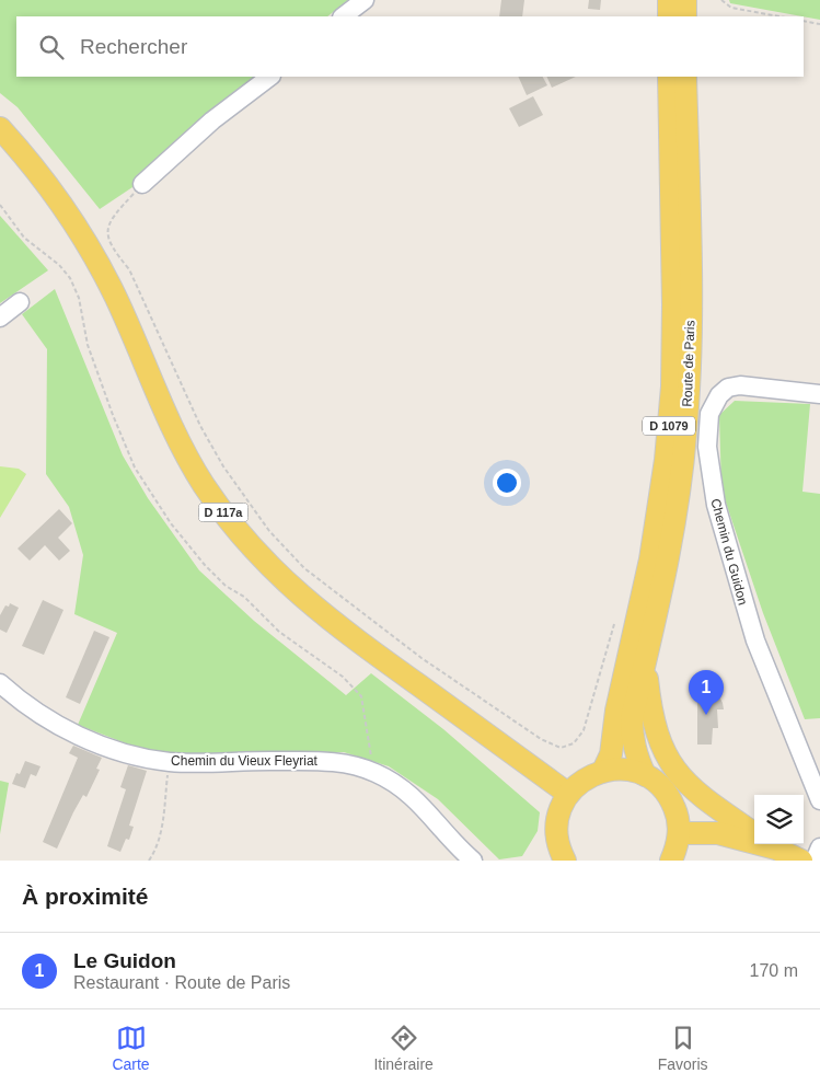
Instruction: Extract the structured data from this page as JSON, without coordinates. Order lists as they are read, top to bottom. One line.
{"streets":{"main road":["Route de Paris","D 1079","D 117a"],"street":["Chemin du Guidon","Chemin du Vieux Fleyriat"]},"page":{"search":"Rechercher","pins":"1","heading":"À proximité","list":[{"mark":"1","name":"Le Guidon","note":"Restaurant · Route de Paris","value":"170 m"}],"nav":["Carte","Itinéraire","Favoris"]}}
